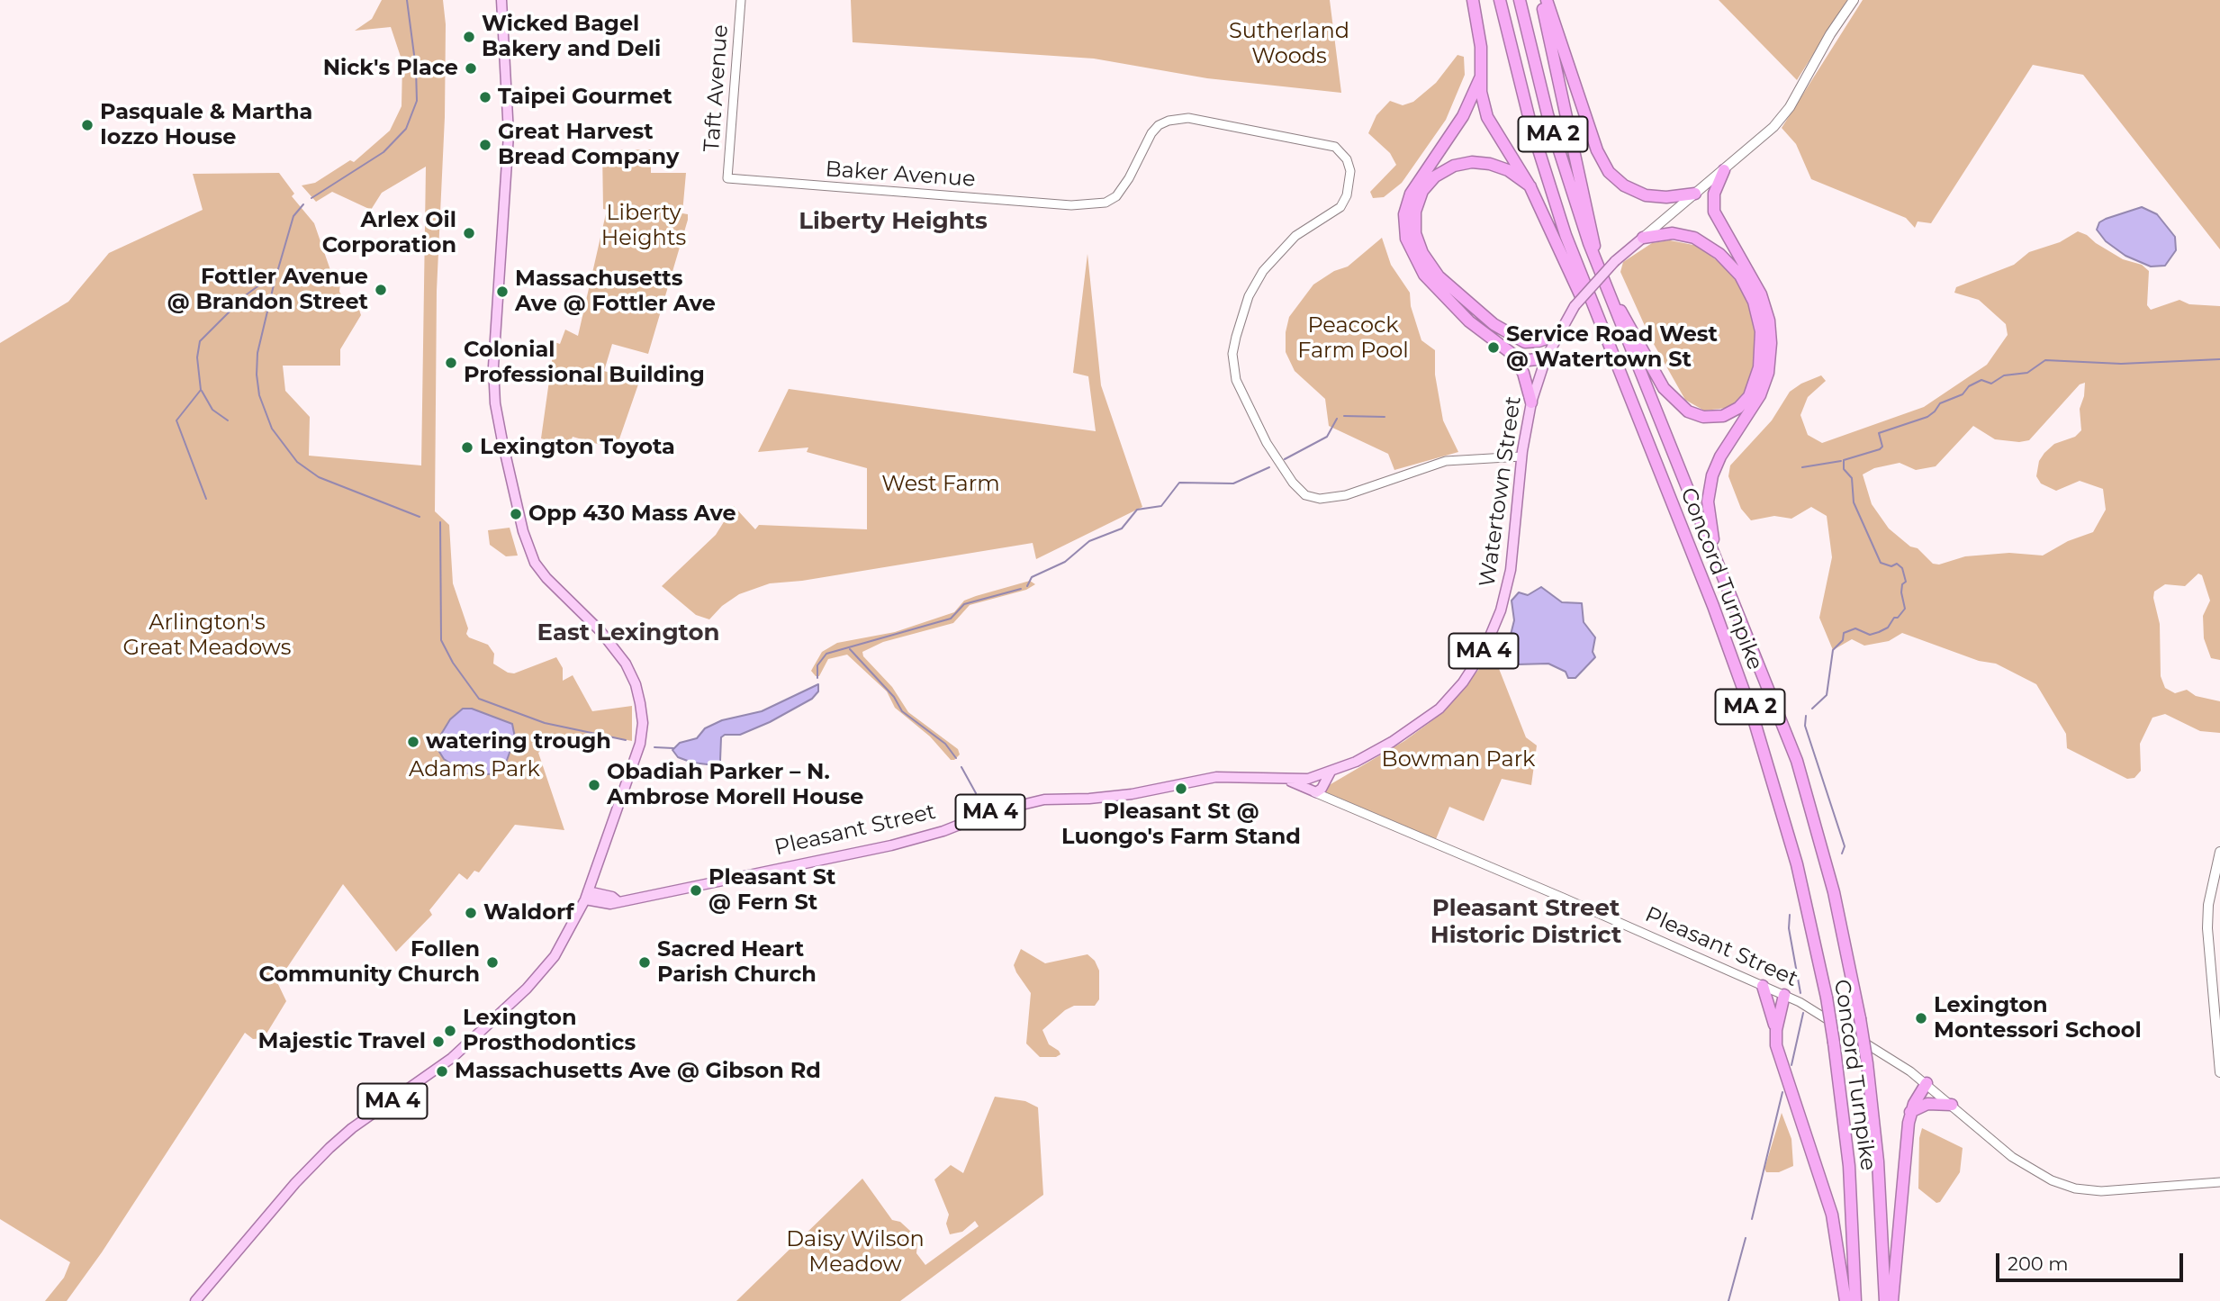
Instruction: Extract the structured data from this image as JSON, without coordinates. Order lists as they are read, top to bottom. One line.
{"streets":{"highway":["MA 2","Concord Turnpike"],"main road":["Watertown Street","MA 4","Pleasant Street"],"street":["Taft Avenue","Baker Avenue"]},"crossings":[["Taft Avenue","Baker Avenue"],["MA 2","Concord Turnpike"],["Baker Avenue","Watertown Street"],["Watertown Street","Pleasant Street"],["MA 4","Pleasant Street"]],"districts":["Liberty Heights","East Lexington","Pleasant Street Historic District"],"parks":["Sutherland Woods","Liberty Heights","Peacock Farm Pool","West Farm","Arlington's Great Meadows","Bowman Park","Adams Park","Daisy Wilson Meadow"],"places":["Wicked Bagel Bakery and Deli","Nick's Place","Taipei Gourmet","Pasquale & Martha Iozzo House","Great Harvest Bread Company","Arlex Oil Corporation","Fottler Avenue @ Brandon Street","Massachusetts Ave @ Fottler Ave","Service Road West @ Watertown St","Colonial Professional Building","Lexington Toyota","Opp 430 Mass Ave","watering trough","Obadiah Parker – N. Ambrose Morell House","Pleasant St @ Luongo's Farm Stand","Pleasant St @ Fern St","Waldorf","Follen Community Church","Sacred Heart Parish Church","Lexington Montessori School","Lexington Prosthodontics","Majestic Travel","Massachusetts Ave @ Gibson Rd"],"scale_bar":"200 m"}
